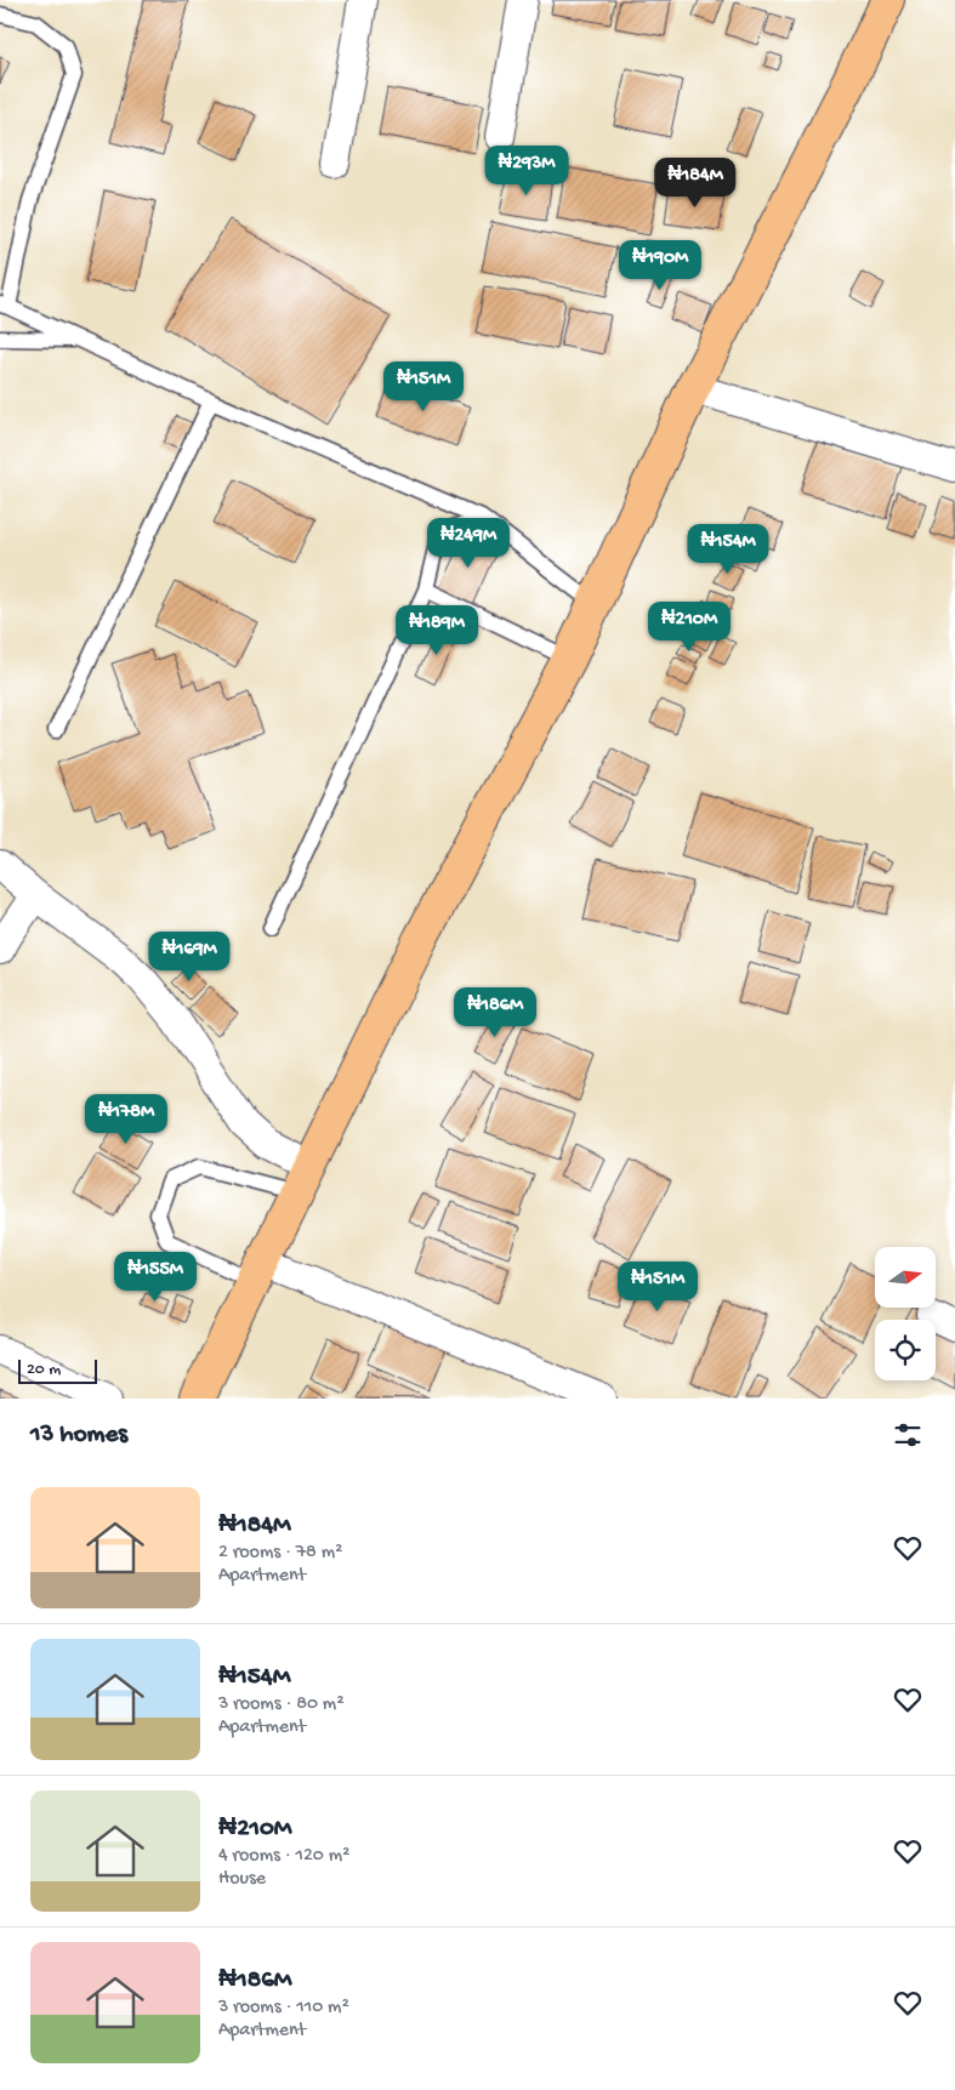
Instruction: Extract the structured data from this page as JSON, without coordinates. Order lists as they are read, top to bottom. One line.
{"scale_bar":"20 m","north":"right","page":{"price":["₦293M","₦184M","₦190M","₦151M","₦249M","₦154M","₦210M","₦189M","₦169M","₦186M","₦178M","₦155M","₦151M"],"scale":"20 m","heading":"13 homes","list":[{"name":"₦184M","note":"2 rooms · 78 m² · Apartment"},{"name":"₦154M","note":"3 rooms · 80 m² · Apartment"},{"name":"₦210M","note":"4 rooms · 120 m² · House"},{"name":"₦186M","note":"3 rooms · 110 m² · Apartment"}]}}
